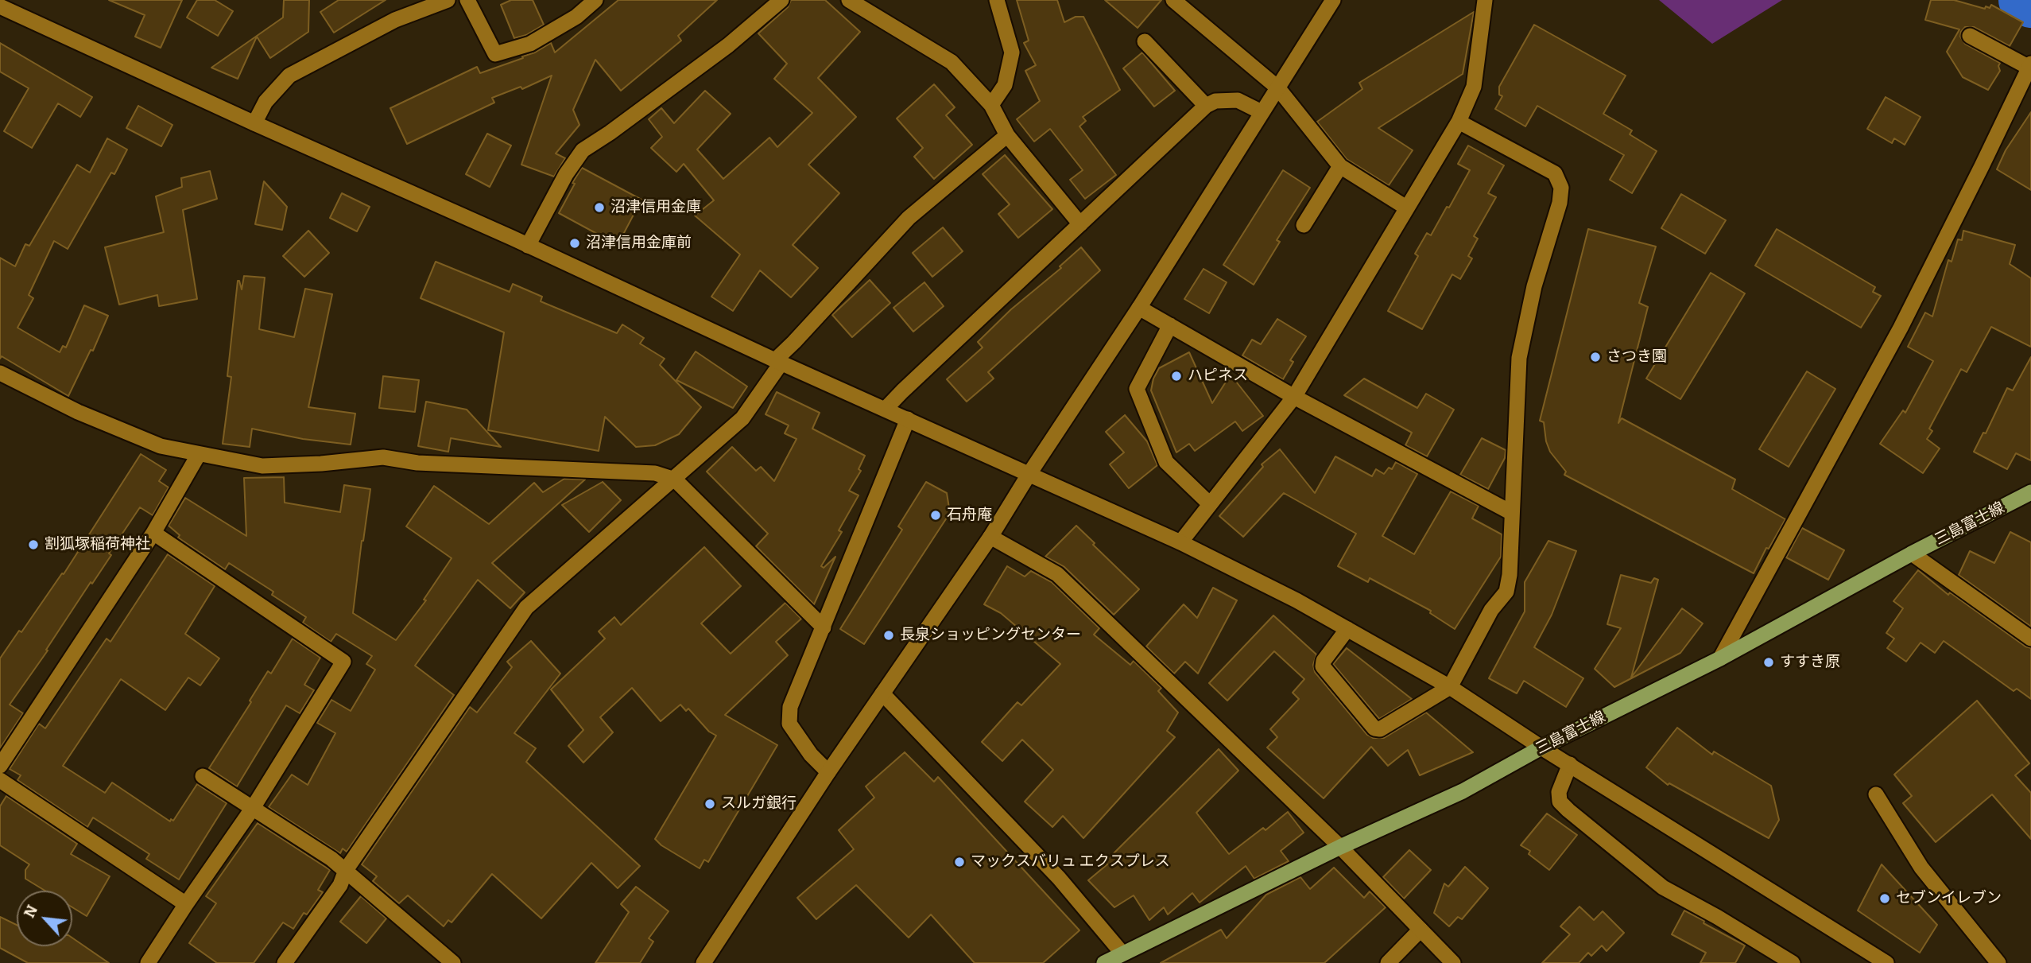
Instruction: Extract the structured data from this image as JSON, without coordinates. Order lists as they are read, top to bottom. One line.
{"streets":{"main road":["三島富士線"]},"places":["沼津信用金庫","沼津信用金庫前","さつき園","ハピネス","石舟庵","割狐塚稲荷神社","長泉ショッピングセンター","すすき原","スルガ銀行","マックスバリュ エクスプレス","セブンイレブン"],"north":"top left"}
